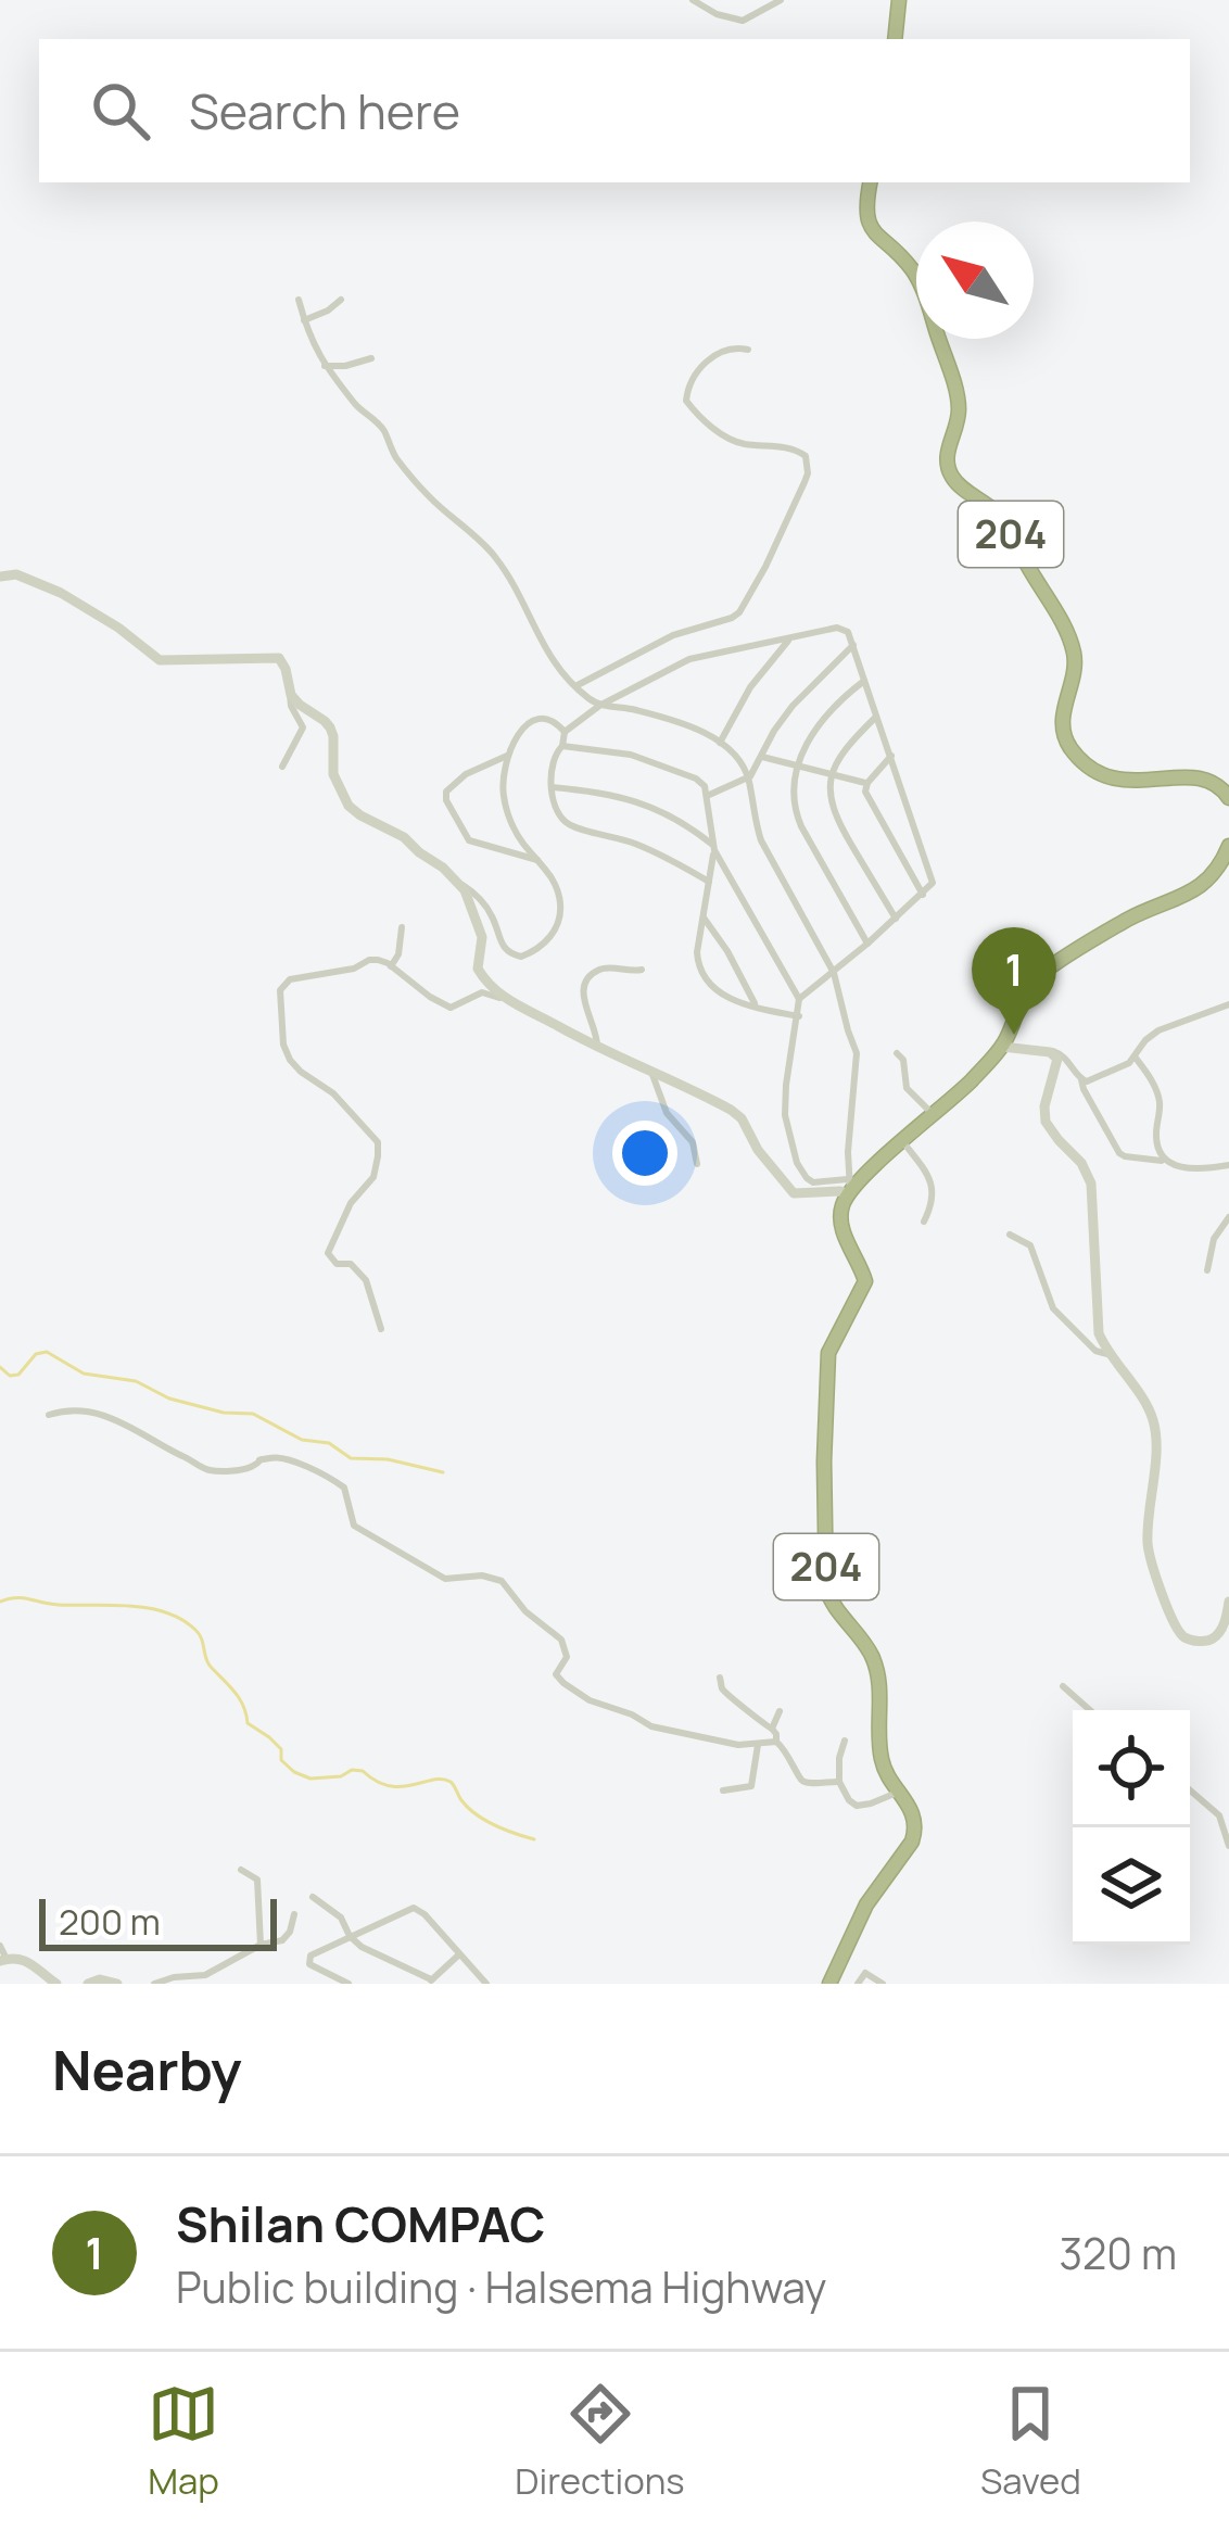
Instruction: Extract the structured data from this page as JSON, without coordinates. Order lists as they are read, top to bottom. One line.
{"streets":{"highway":["204"]},"scale_bar":"200 m","north":"top left","page":{"search":"Search here","pins":"1","scale":"200 m","heading":"Nearby","list":[{"mark":"1","name":"Shilan COMPAC","note":"Public building · Halsema Highway","value":"320 m"}],"nav":["Map","Directions","Saved"]}}
